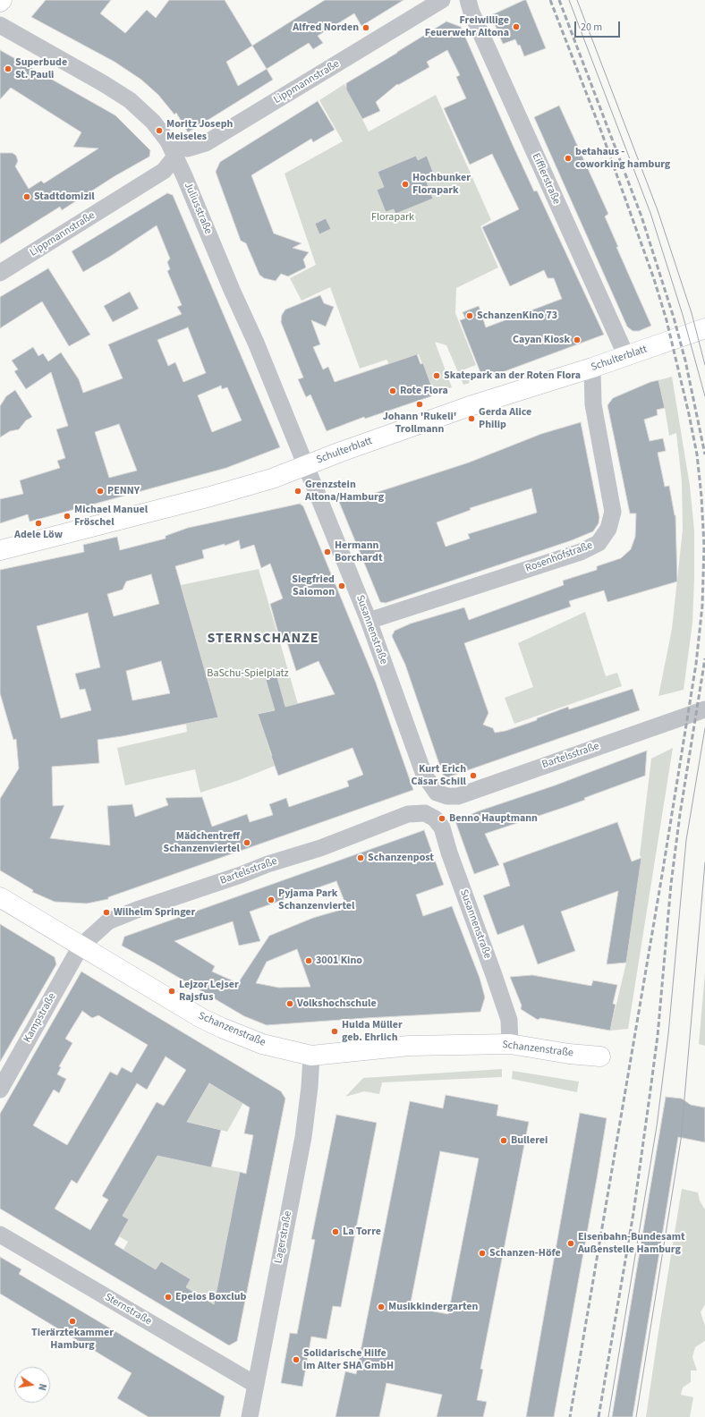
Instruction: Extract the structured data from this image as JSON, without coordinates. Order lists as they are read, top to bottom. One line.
{"streets":{"street":["Lippmannstraße","Eifflerstraße","Juliusstraße","Schulterblatt","Rosenhofstraße","Susannenstraße","Bartelsstraße","Kampstraße","Schanzenstraße","Lagerstraße","Sternstraße"]},"crossings":[["Lippmannstraße","Juliusstraße"],["Eifflerstraße","Schulterblatt"],["Juliusstraße","Schulterblatt"],["Juliusstraße","Susannenstraße"],["Schulterblatt","Rosenhofstraße"],["Schulterblatt","Susannenstraße"],["Rosenhofstraße","Susannenstraße"],["Susannenstraße","Bartelsstraße"],["Susannenstraße","Schanzenstraße"],["Bartelsstraße","Kampstraße"],["Bartelsstraße","Schanzenstraße"],["Kampstraße","Schanzenstraße"],["Schanzenstraße","Lagerstraße"],["Lagerstraße","Sternstraße"]],"districts":["STERNSCHANZE"],"parks":["Florapark","BaSchu-Spielplatz"],"places":["Freiwillige Feuerwehr Altona","Alfred Norden","Superbude St. Pauli","Moritz Joseph Meiseles","betahaus - coworking hamburg","Hochbunker Florapark","Stadtdomizil","SchanzenKino 73","Cayan Kiosk","Skatepark an der Roten Flora","Rote Flora","Johann 'Rukeli' Trollmann","Gerda Alice Philip","PENNY","Grenzstein Altona/Hamburg","Michael Manuel Fröschel","Adele Löw","Hermann Borchardt","Siegfried Salomon","Kurt Erich Cäsar Schill","Benno Hauptmann","Mädchentreff Schanzenviertel","Schanzenpost","Pyjama Park Schanzenviertel","Wilhelm Springer","3001 Kino","Lejzor Lejser Rajsfus","Volkshochschule","Hulda Müller geb. Ehrlich","Bullerei","La Torre","Eisenbahn-Bundesamt Außenstelle Hamburg","Schanzen-Höfe","Epeios Boxclub","Musikkindergarten","Tierärztekammer Hamburg","Solidarische Hilfe im Alter SHA GmbH"],"scale_bar":"20 m","north":"right"}
